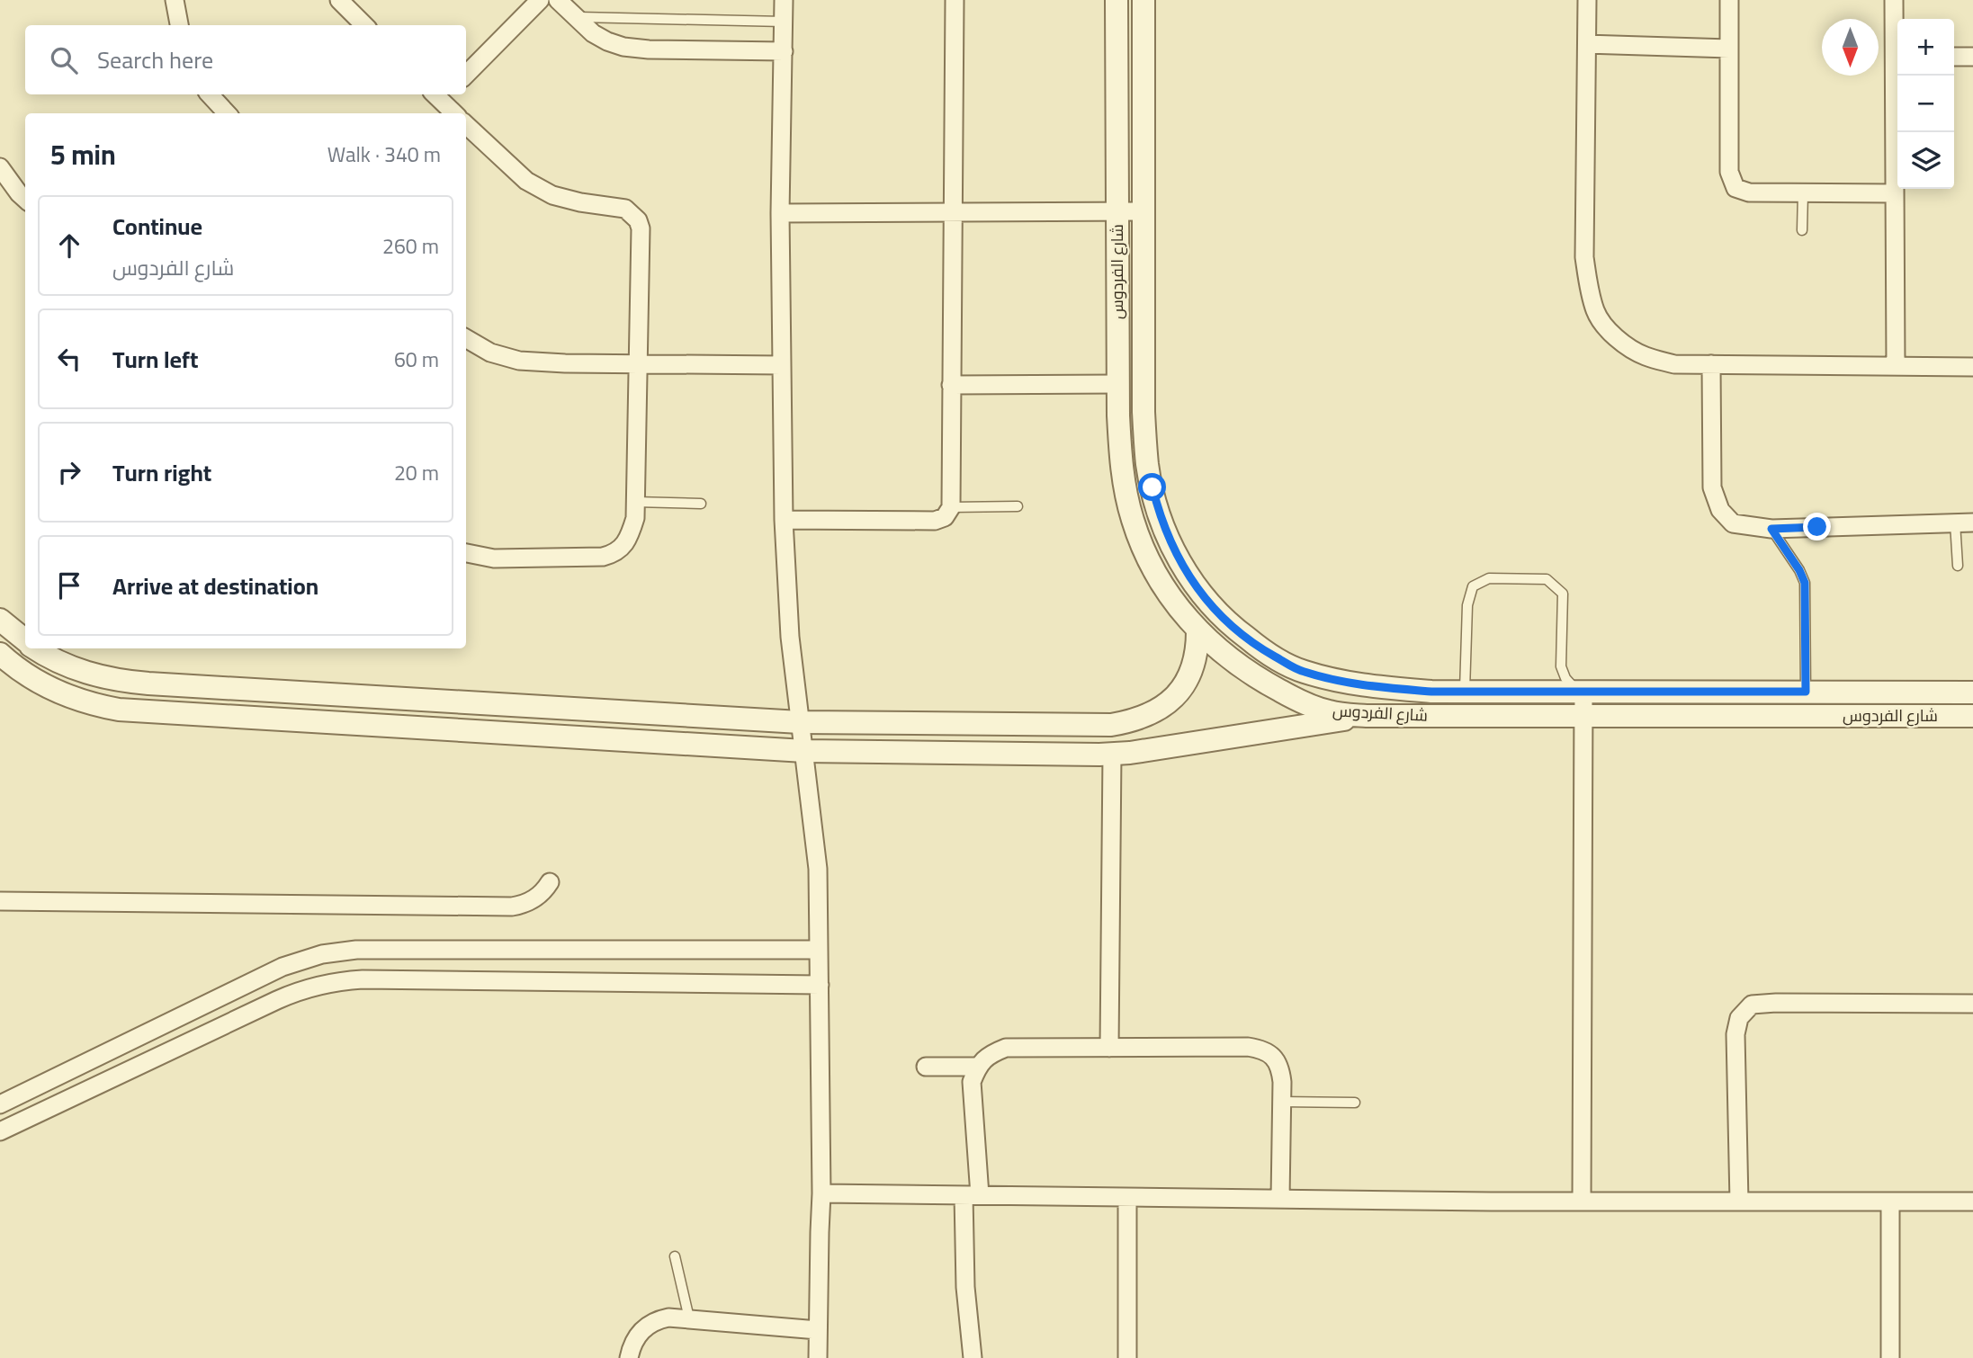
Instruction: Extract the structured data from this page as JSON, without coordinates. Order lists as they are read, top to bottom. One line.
{"streets":{"street":["شارع الفردوس"]},"north":"bottom","page":{"map_buttons":["+","−"],"search":"Search here","heading":["5 min","Walk · 340 m"],"list":[["Continue","شارع الفردوس","260 m"],["Turn left","60 m"],["Turn right","20 m"],"Arrive at destination"]}}
